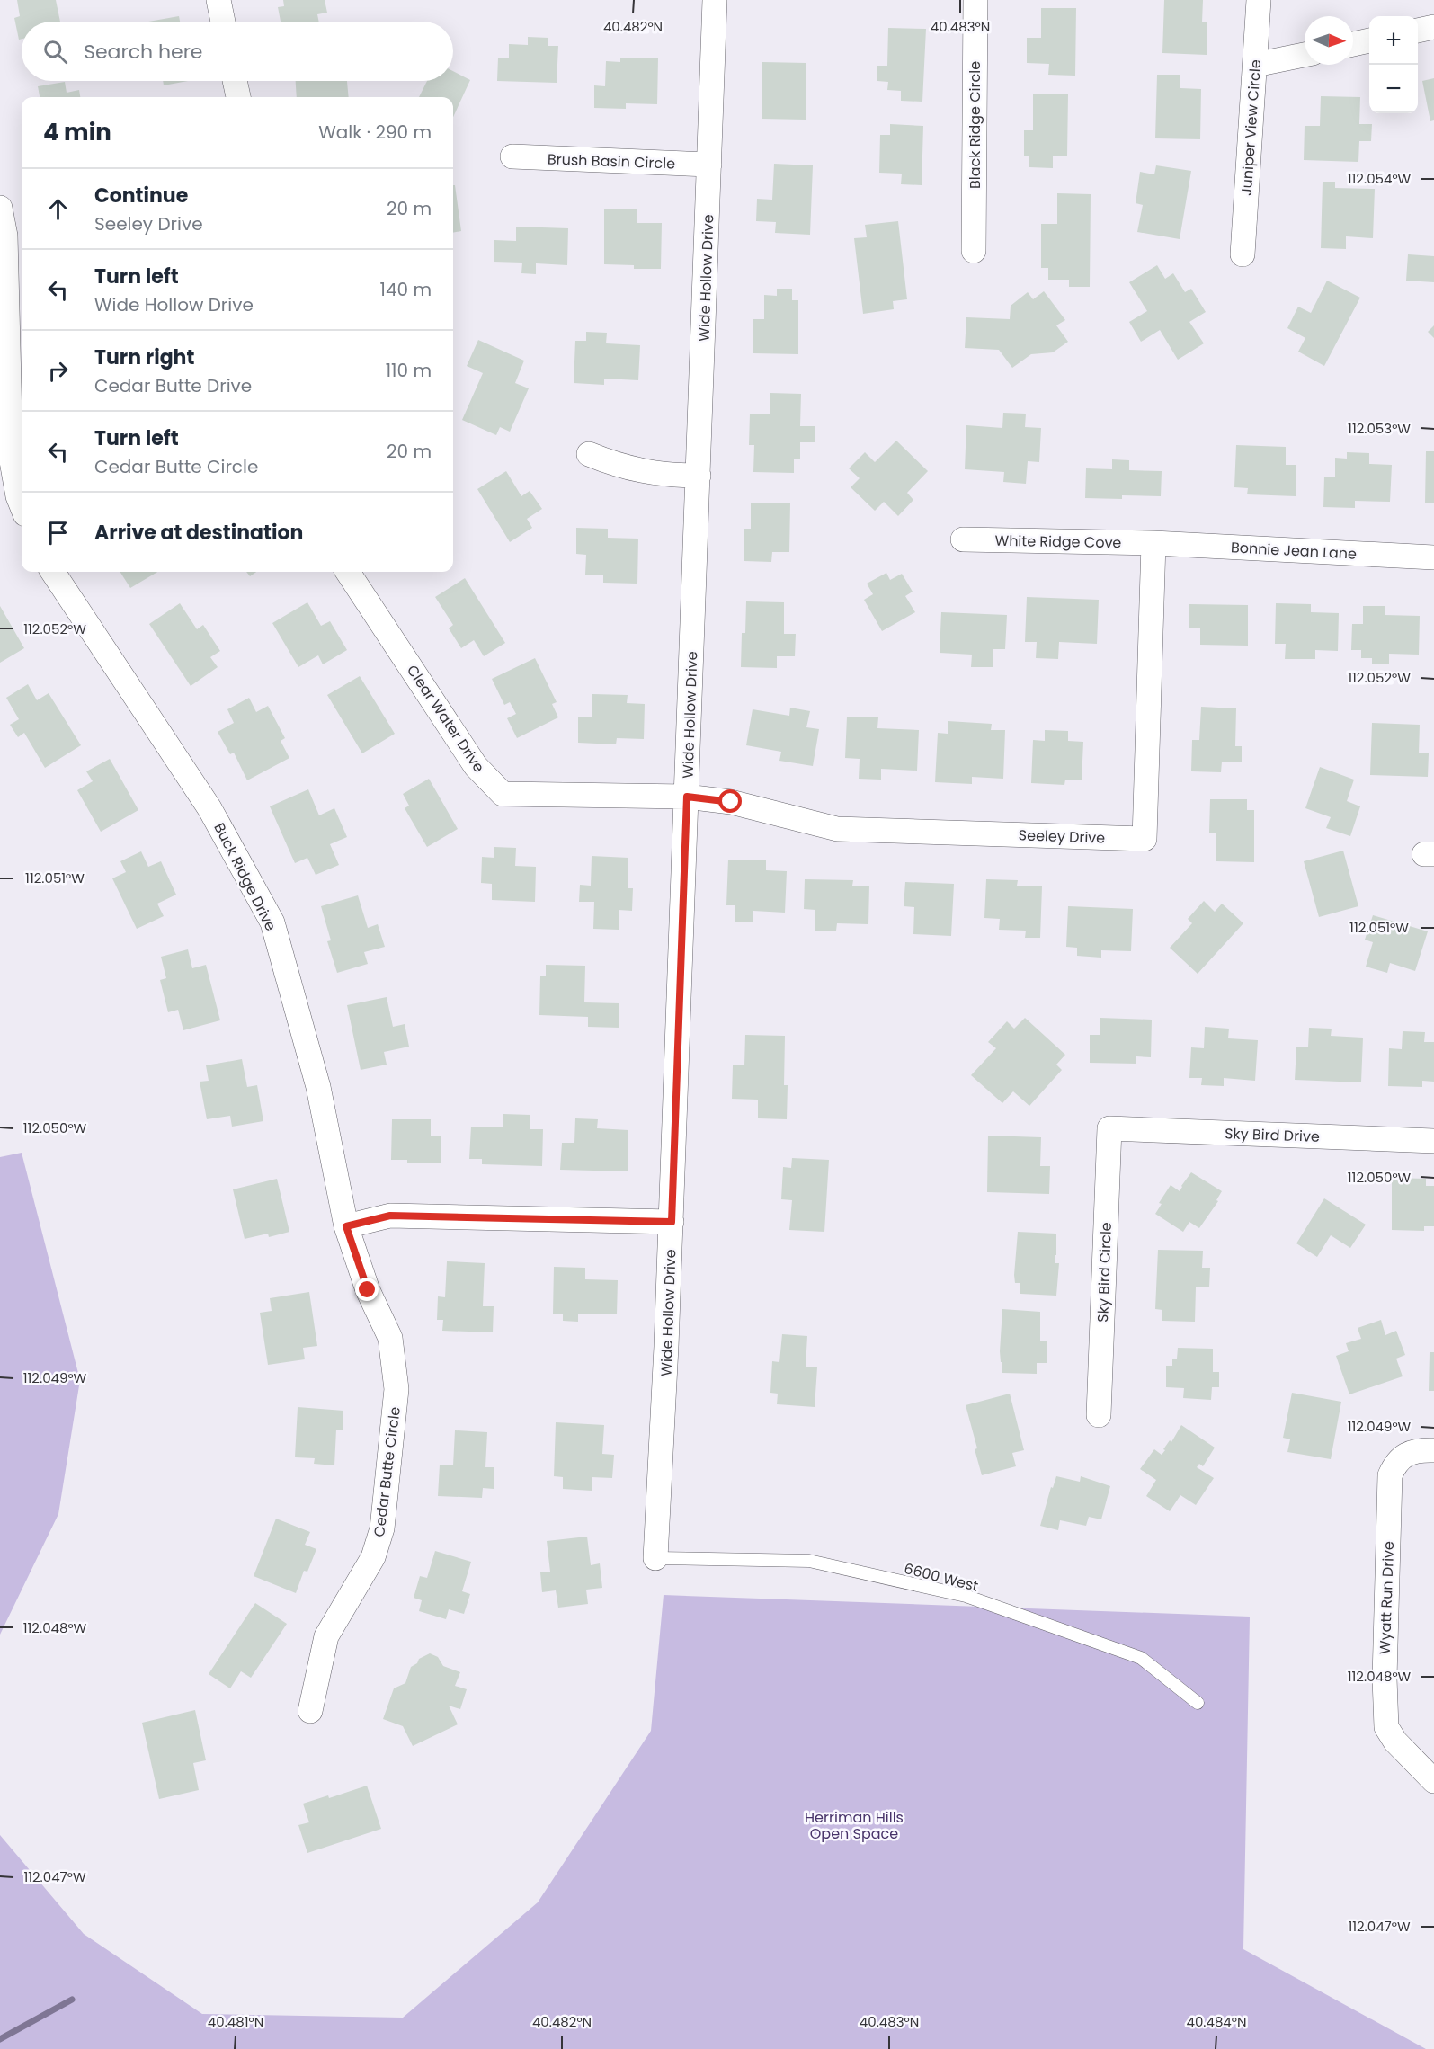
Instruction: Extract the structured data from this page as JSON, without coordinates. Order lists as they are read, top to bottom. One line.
{"streets":{"street":["Black Ridge Circle","Juniper View Circle","Brush Basin Circle","Wide Hollow Drive","White Ridge Cove","Bonnie Jean Lane","Clear Water Drive","Seeley Drive","Buck Ridge Drive","Sky Bird Drive","Sky Bird Circle","Cedar Butte Circle","Wyatt Run Drive"],"lane":["6600 West"]},"crossings":[["Brush Basin Circle","Wide Hollow Drive"],["Wide Hollow Drive","Clear Water Drive"],["Wide Hollow Drive","Seeley Drive"],["Wide Hollow Drive","6600 West"],["White Ridge Cove","Bonnie Jean Lane"],["White Ridge Cove","Seeley Drive"],["Bonnie Jean Lane","Seeley Drive"],["Clear Water Drive","Seeley Drive"],["Buck Ridge Drive","Cedar Butte Circle"],["Sky Bird Drive","Sky Bird Circle"]],"parks":["Herriman Hills Open Space"],"north":"right","page":{"map_buttons":["+","−"],"search":"Search here","heading":["4 min","Walk · 290 m"],"list":[["Continue","Seeley Drive","20 m"],["Turn left","Wide Hollow Drive","140 m"],["Turn right","Cedar Butte Drive","110 m"],["Turn left","Cedar Butte Circle","20 m"],"Arrive at destination"]},"coordinates":["40.482°N","40.483°N","112.054°W","112.053°W","112.052°W","112.051°W","112.050°W","112.049°W","112.048°W","112.047°W","40.481°N","40.484°N"]}
